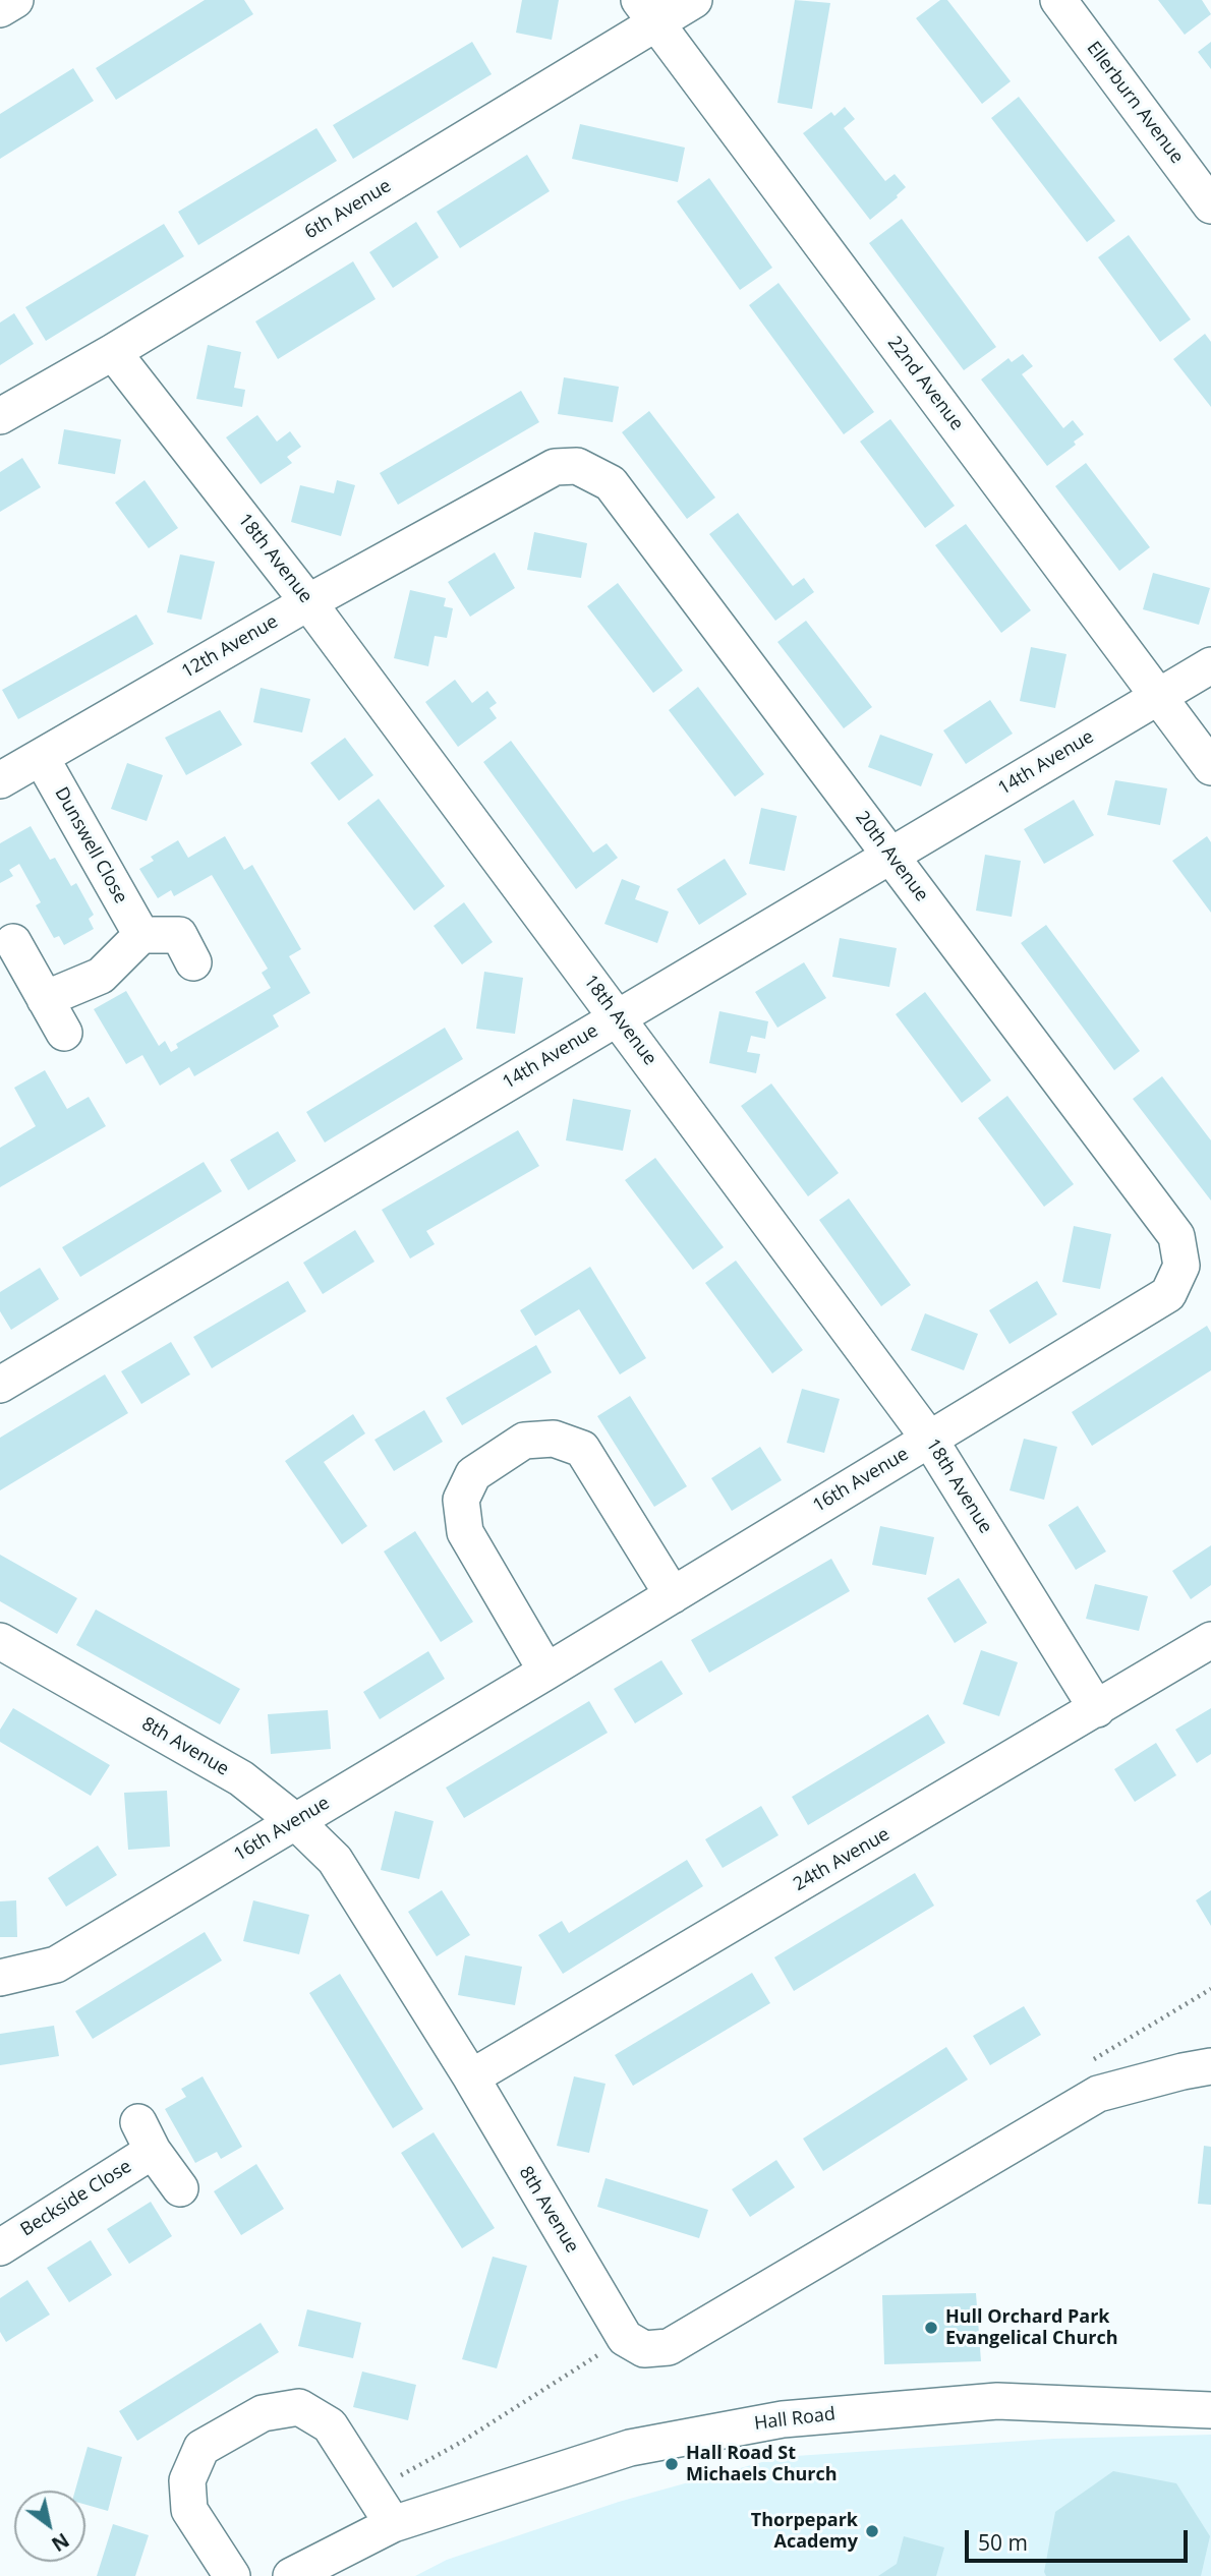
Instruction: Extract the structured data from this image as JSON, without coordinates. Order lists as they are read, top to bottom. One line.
{"streets":{"street":["Ellerburn Avenue","6th Avenue","22nd Avenue","18th Avenue","12th Avenue","14th Avenue","Dunswell Close","20th Avenue","16th Avenue","8th Avenue","24th Avenue","Beckside Close","Hall Road"]},"crossings":[["6th Avenue","22nd Avenue"],["6th Avenue","18th Avenue"],["22nd Avenue","14th Avenue"],["18th Avenue","12th Avenue"],["18th Avenue","14th Avenue"],["18th Avenue","16th Avenue"],["18th Avenue","24th Avenue"],["12th Avenue","Dunswell Close"],["12th Avenue","20th Avenue"],["14th Avenue","20th Avenue"],["20th Avenue","16th Avenue"],["16th Avenue","8th Avenue"],["8th Avenue","24th Avenue"]],"places":["Hull Orchard Park Evangelical Church","Hall Road St Michaels Church","Thorpepark Academy"],"scale_bar":"50 m","north":"bottom right"}
